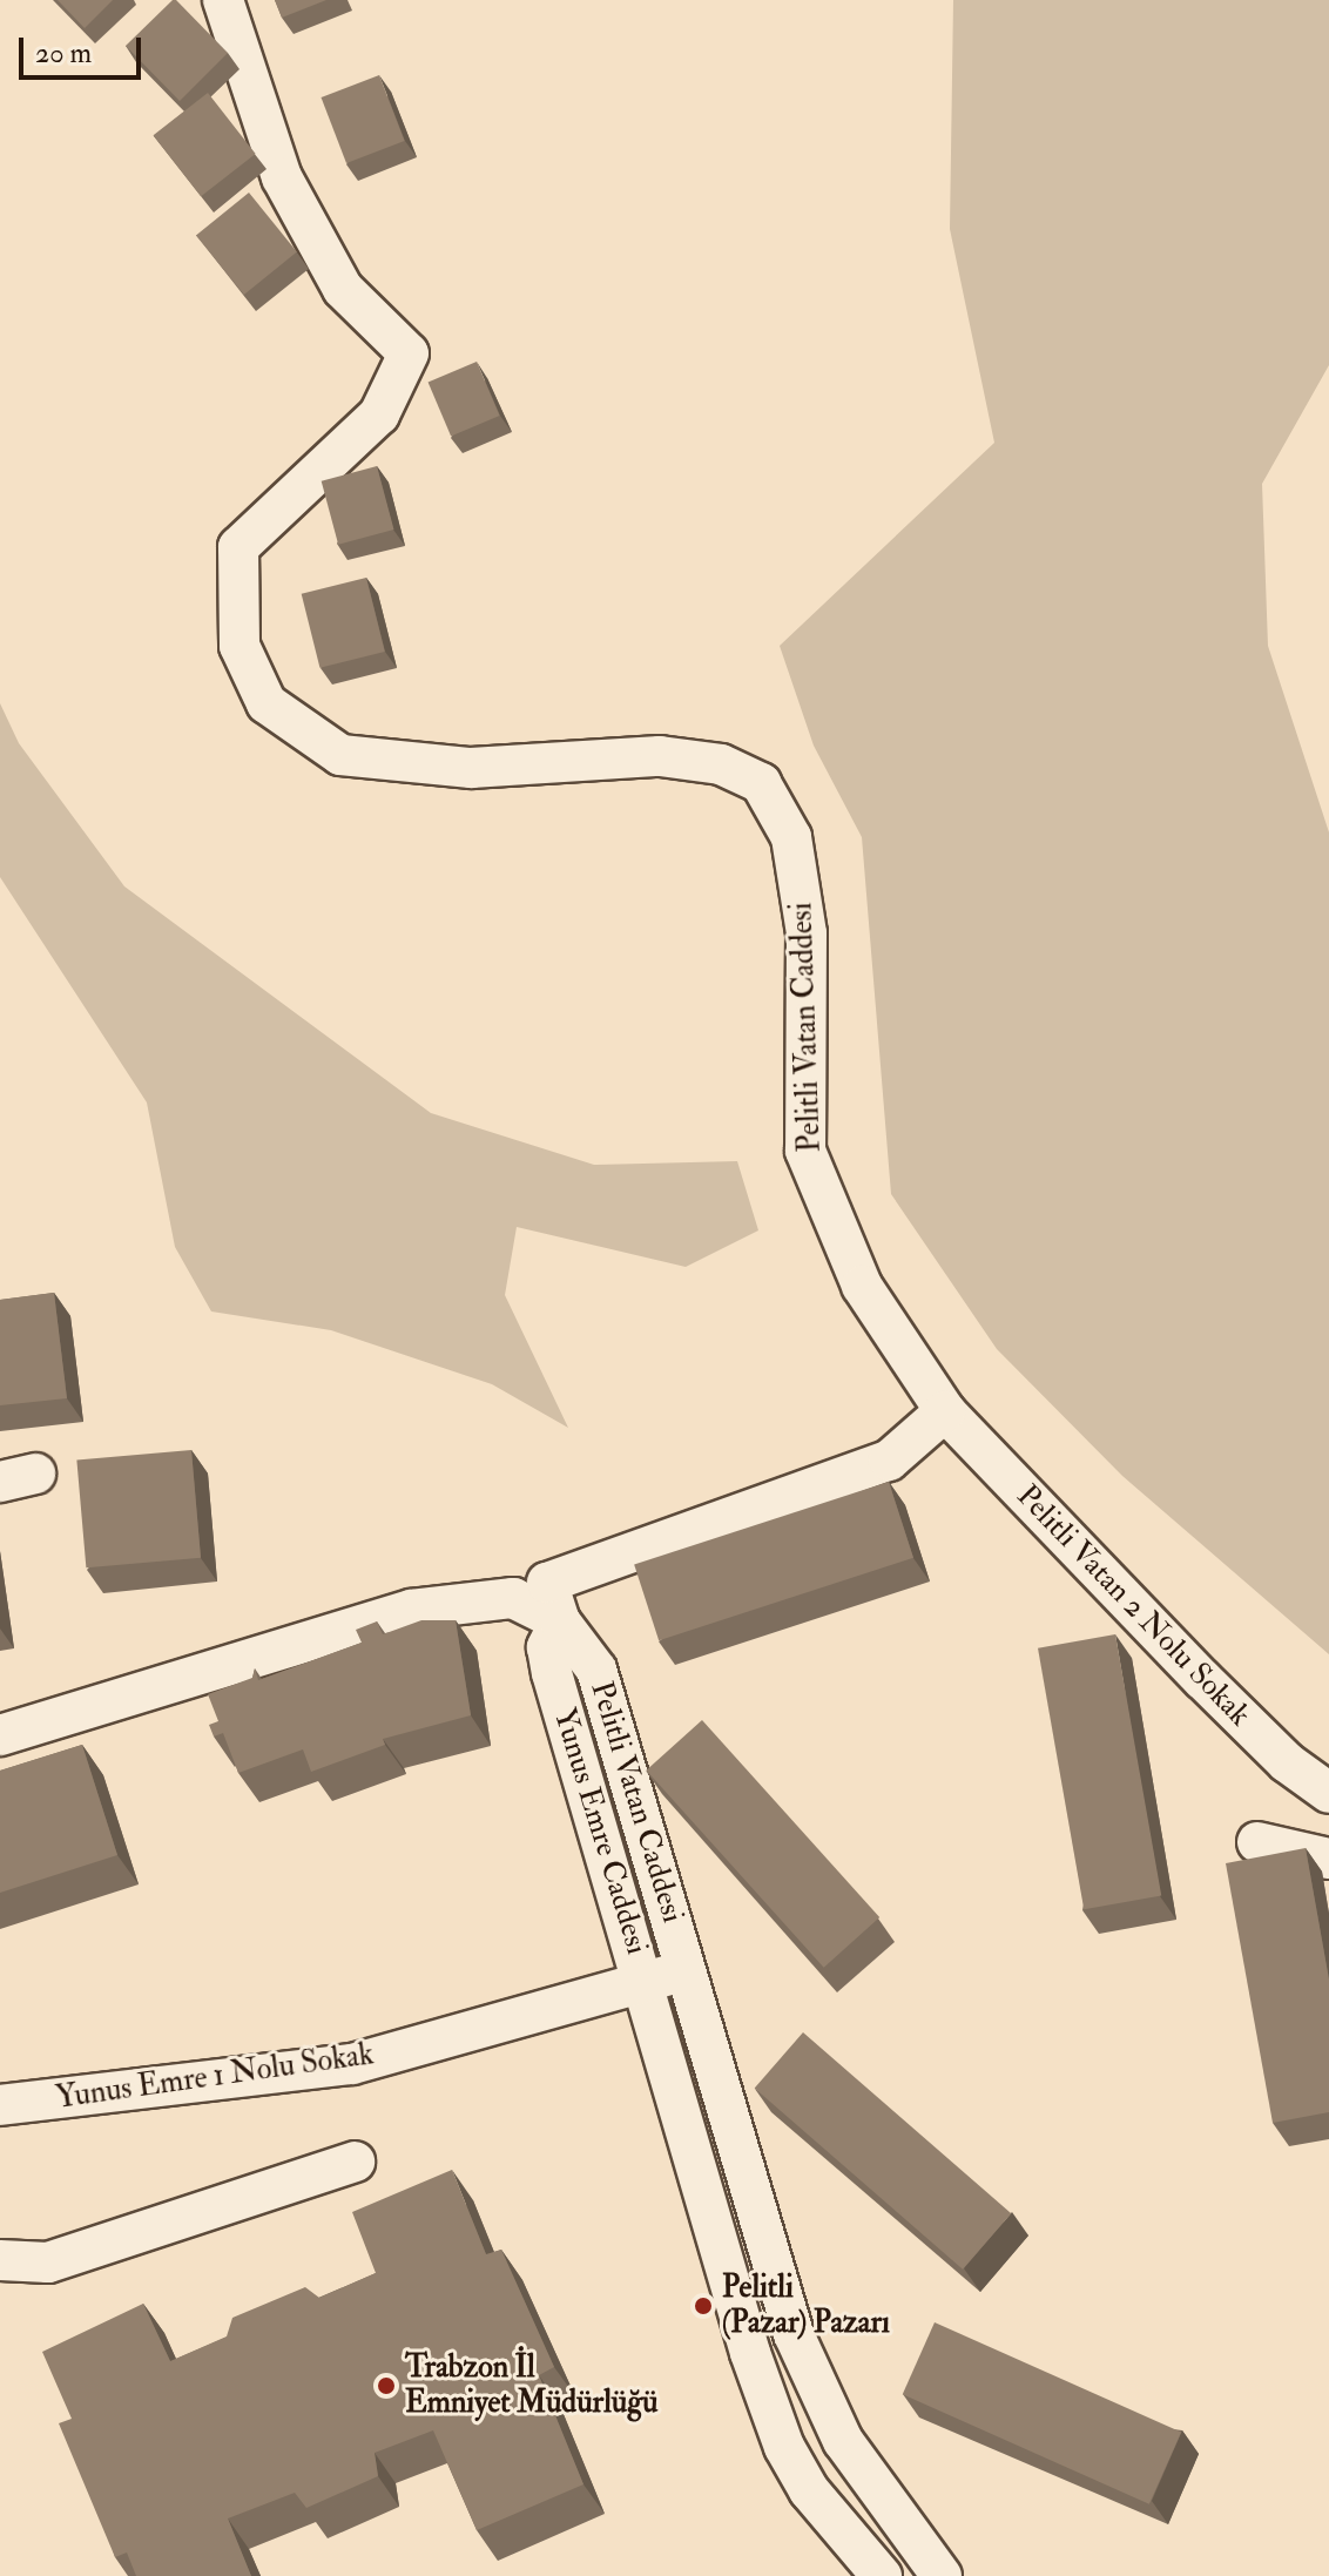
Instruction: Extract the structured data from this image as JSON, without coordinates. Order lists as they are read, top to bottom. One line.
{"streets":{"street":["Pelitli Vatan Caddesi","Pelitli Vatan 2 Nolu Sokak","Yunus Emre Caddesi","Yunus Emre 1 Nolu Sokak"]},"crossings":[["Pelitli Vatan Caddesi","Pelitli Vatan 2 Nolu Sokak"],["Pelitli Vatan Caddesi","Yunus Emre Caddesi"],["Pelitli Vatan Caddesi","Yunus Emre 1 Nolu Sokak"],["Yunus Emre Caddesi","Yunus Emre 1 Nolu Sokak"]],"places":["Pelitli (Pazar) Pazarı","Trabzon İl Emniyet Müdürlüğü"],"scale_bar":"20 m"}
